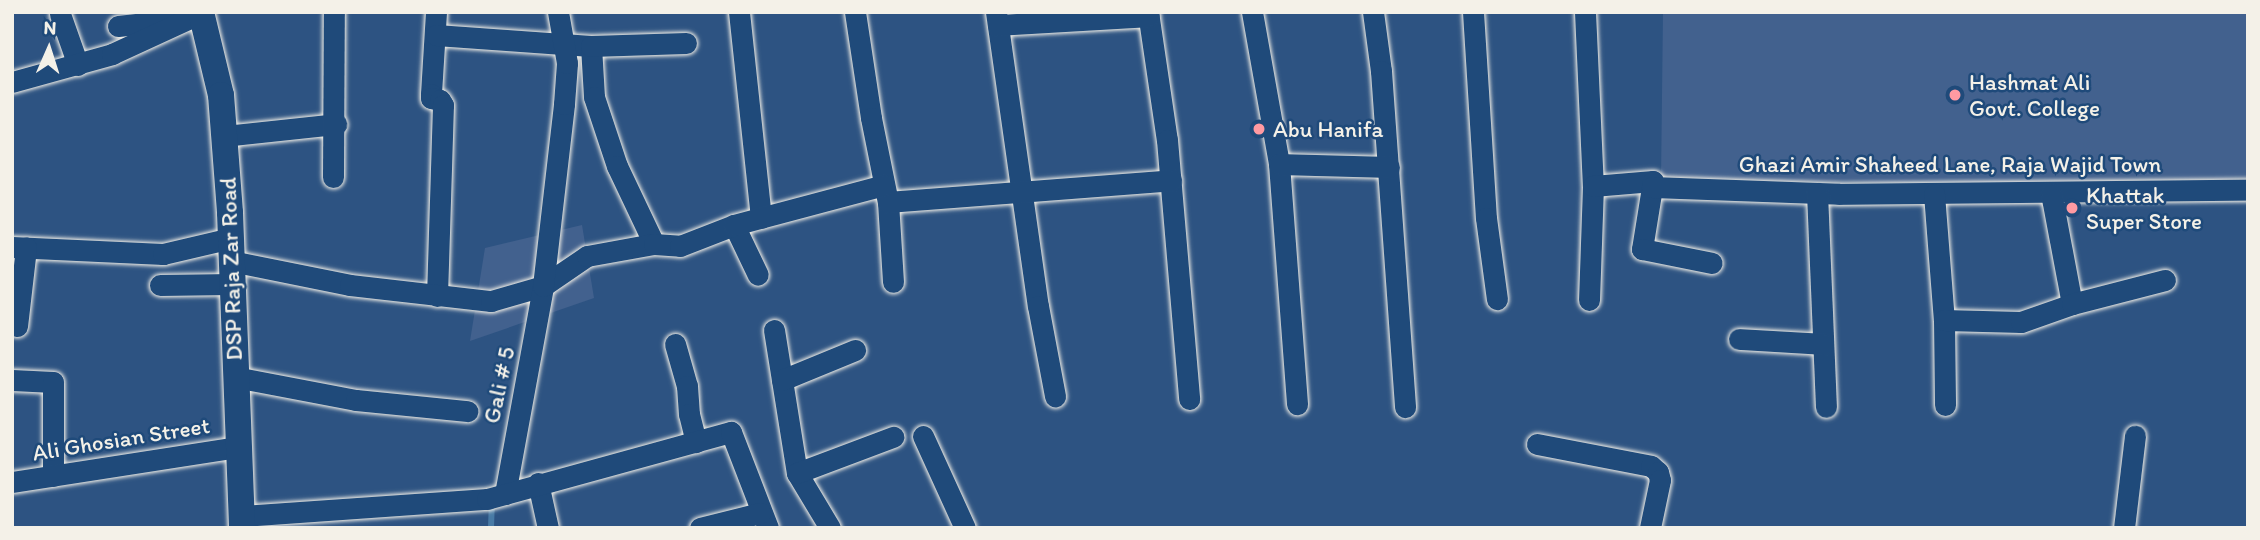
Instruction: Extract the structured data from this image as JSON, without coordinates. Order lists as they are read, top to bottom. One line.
{"streets":{"street":["Ghazi Amir Shaheed Lane, Raja Wajid Town","DSP Raja Zar Road","Gali # 5","Ali Ghosian Street"]},"crossings":[["DSP Raja Zar Road","Ali Ghosian Street"]],"places":["Hashmat Ali Govt. College","Abu Hanifa","Khattak Super Store"],"north":"top"}
